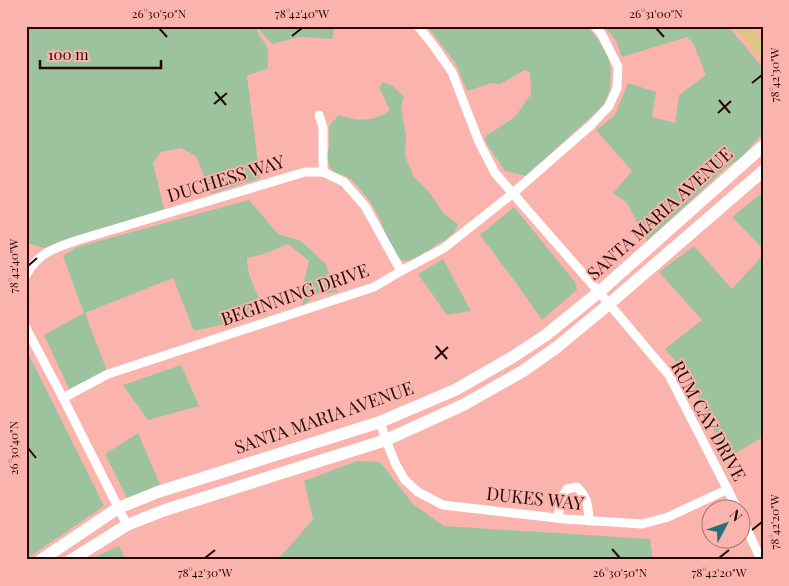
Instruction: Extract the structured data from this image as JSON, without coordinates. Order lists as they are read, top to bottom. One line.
{"streets":{"street":["DUCHESS WAY","SANTA MARIA AVENUE","BEGINNING DRIVE","RUM CAY DRIVE","DUKES WAY"]},"crossings":[["SANTA MARIA AVENUE","RUM CAY DRIVE"],["SANTA MARIA AVENUE","DUKES WAY"],["BEGINNING DRIVE","RUM CAY DRIVE"],["RUM CAY DRIVE","DUKES WAY"]],"scale_bar":"100 m","north":"top right","coordinates":["26°30'50\"N","78°42'40\"W","26°31'00\"N","78°42'30\"W","26°30'40\"N","78°42'20\"W"]}
